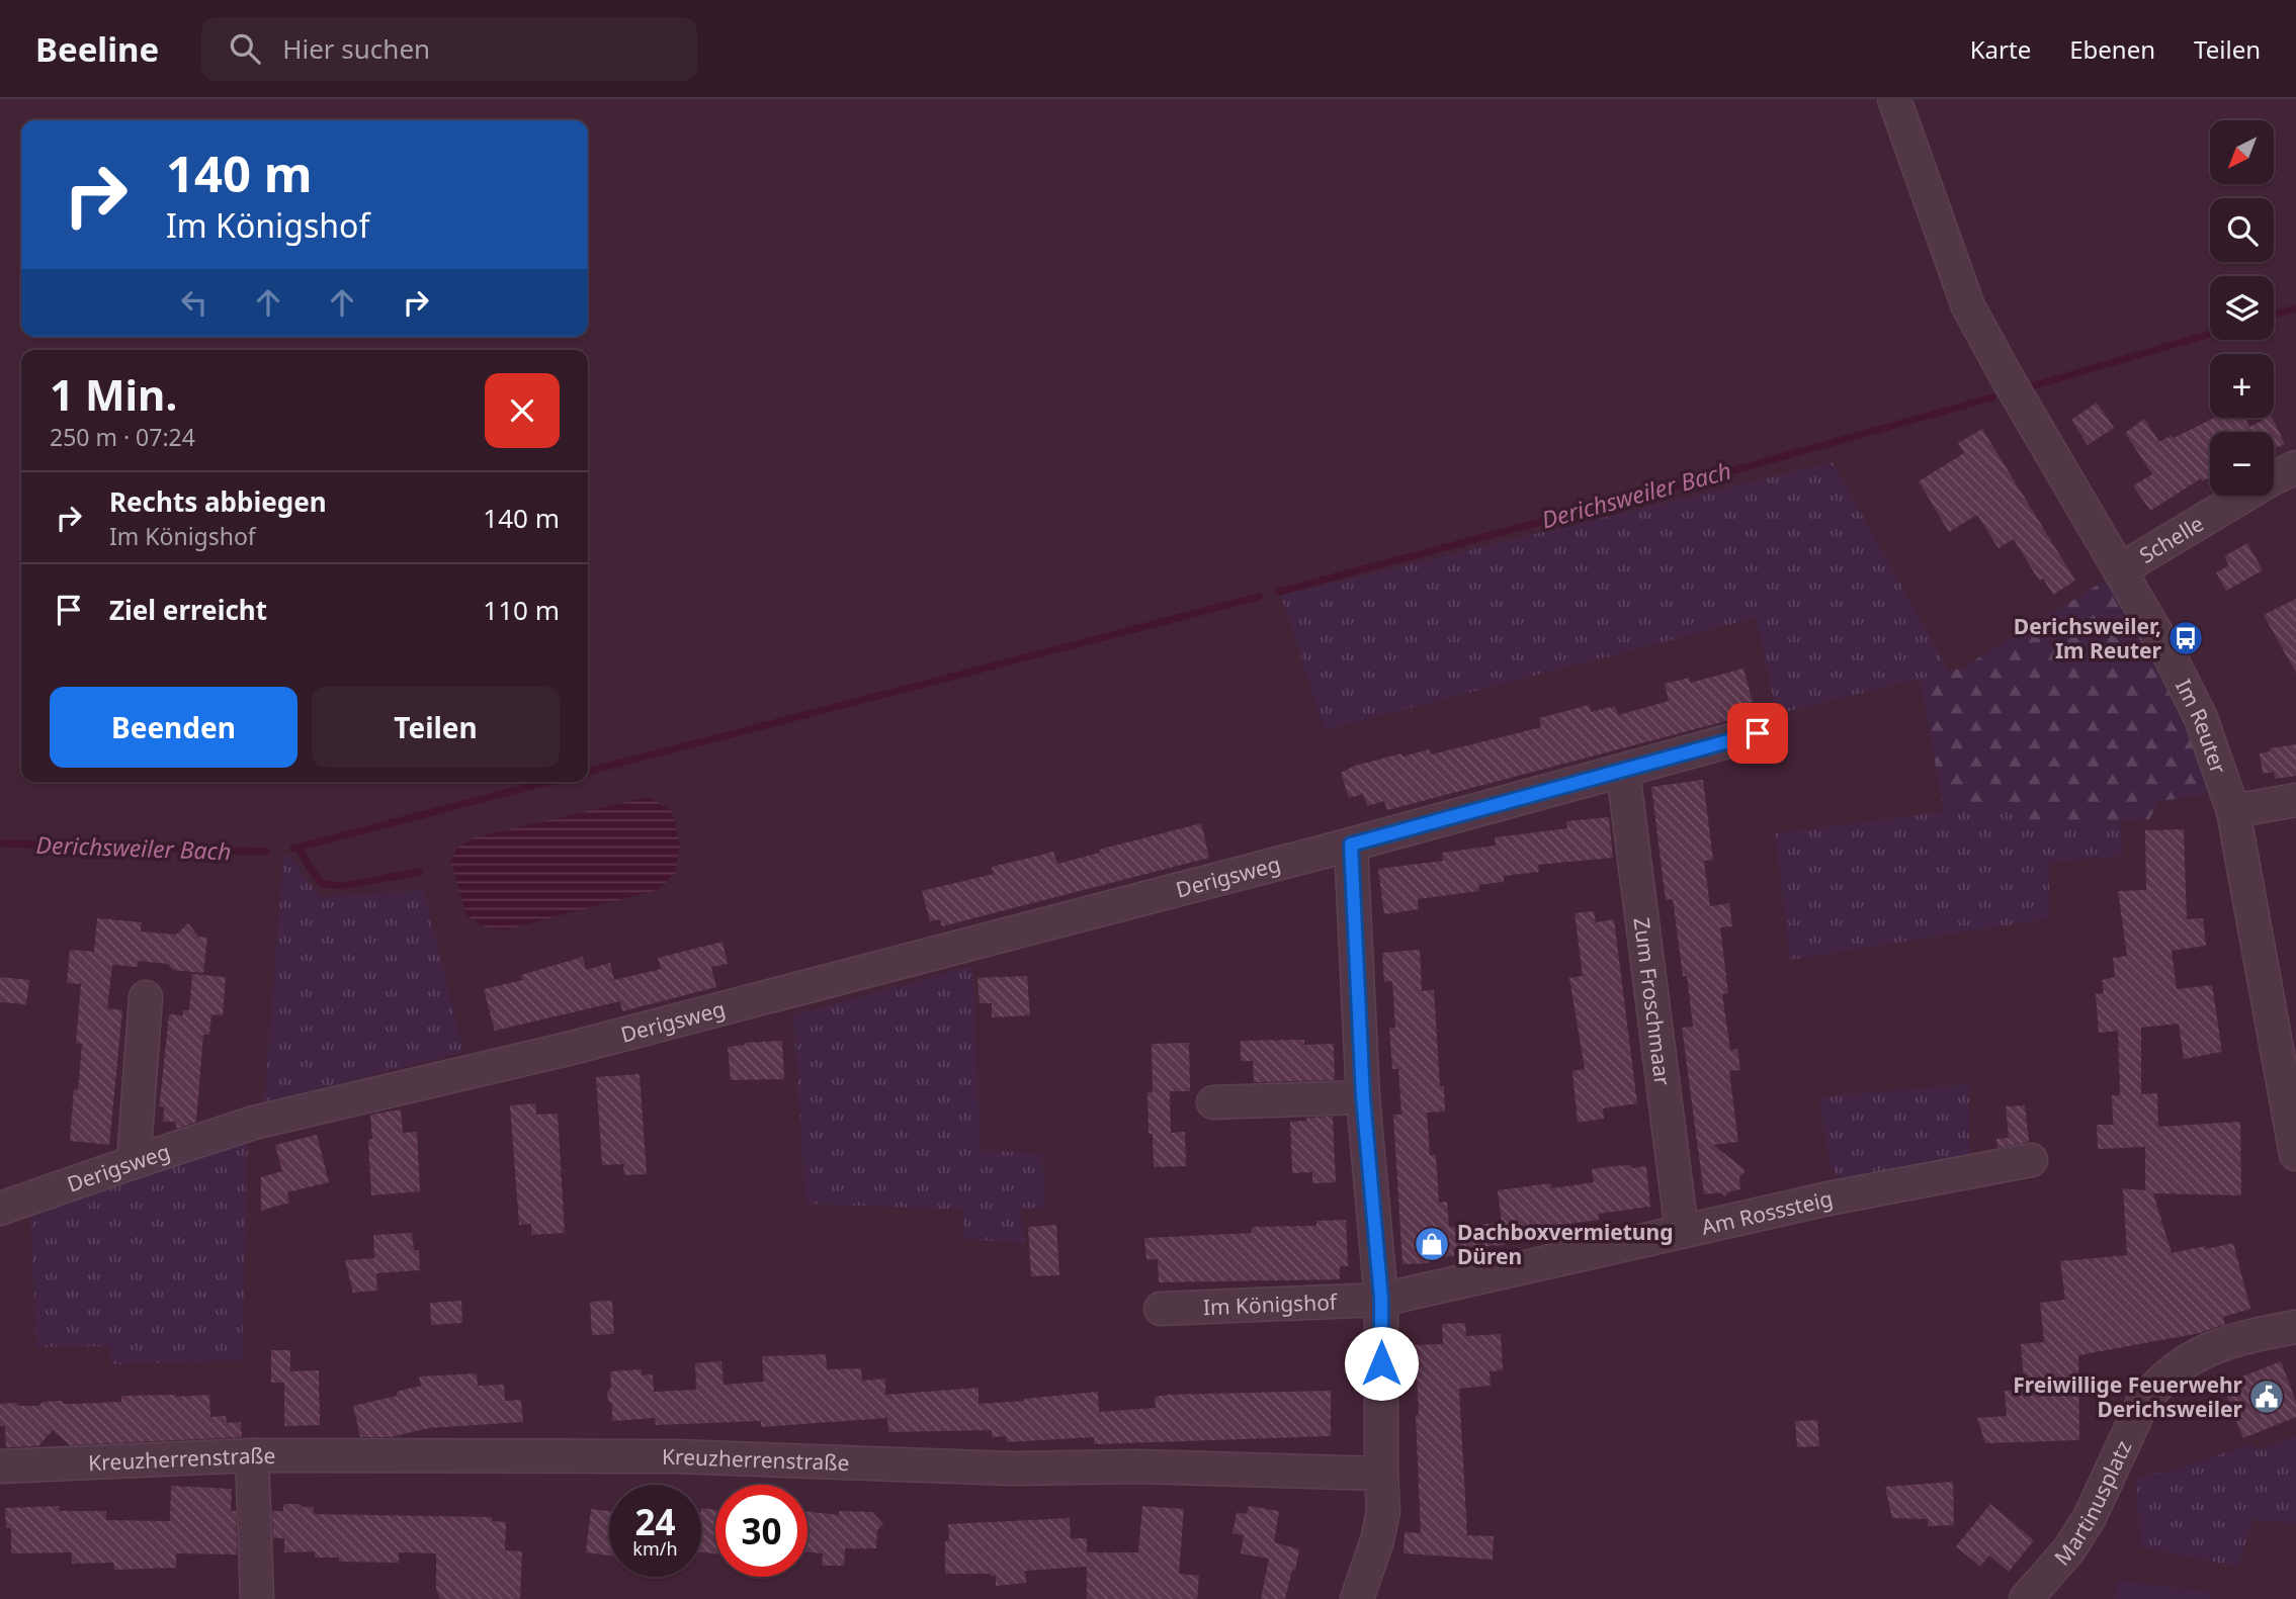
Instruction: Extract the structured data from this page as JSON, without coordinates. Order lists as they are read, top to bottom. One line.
{"streets":{"street":["Schelle","Im Reuter","Derigsweg","Zum Froschmaar","Am Rosssteig","Im Königshof","Kreuzherrenstraße","Martinusplatz"]},"crossings":[["Schelle","Im Reuter"],["Zum Froschmaar","Am Rosssteig"],["Am Rosssteig","Im Königshof"]],"water":["Derichsweiler Bach"],"places":{"bus stop":["Derichsweiler, Im Reuter"],"shop":["Dachboxvermietung Düren"],"public building":["Freiwillige Feuerwehr Derichsweiler"]},"north":"bottom left","page":{"header":"Beeline","search":"Hier suchen","nav":["Karte","Ebenen","Teilen"],"map_buttons":["+","−"],"turn":["140 m","Im Königshof"],"heading":["1 Min.","250 m · 07:24"],"list":[{"name":"Rechts abbiegen","note":"Im Königshof","value":"140 m"},{"name":"Ziel erreicht","value":"110 m"}],"buttons":["Beenden","Teilen"],"speed":"24 km/h","limit":"30"}}
